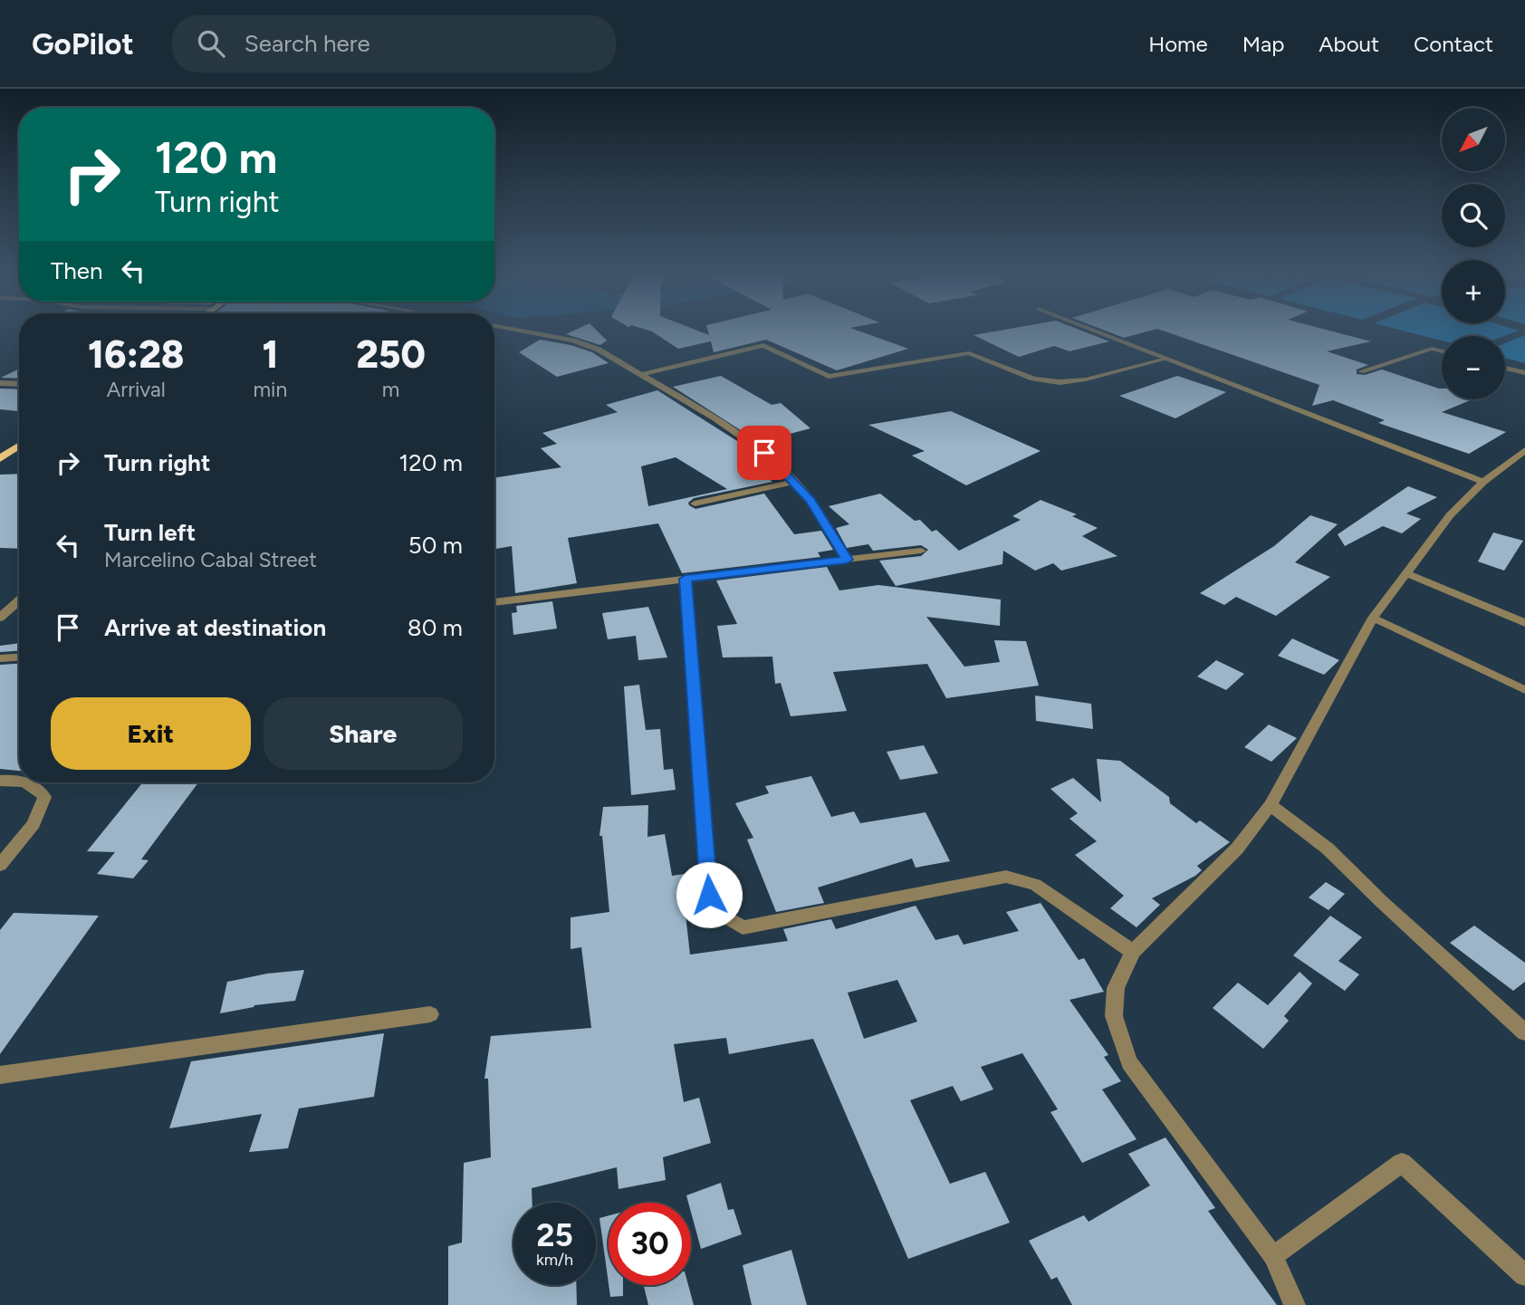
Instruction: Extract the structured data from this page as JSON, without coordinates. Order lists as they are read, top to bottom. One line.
{"north":"bottom left","page":{"header":"GoPilot","search":"Search here","nav":["Home","Map","About","Contact"],"map_buttons":["+","−"],"turn":["120 m","Turn right"],"then":"Then","eta":["16:28","Arrival","1","min","250","m"],"list":[{"name":"Turn right","value":"120 m"},{"name":"Turn left","note":"Marcelino Cabal Street","value":"50 m"},{"name":"Arrive at destination","value":"80 m"}],"buttons":["Exit","Share"],"speed":"25 km/h","limit":"30"}}
